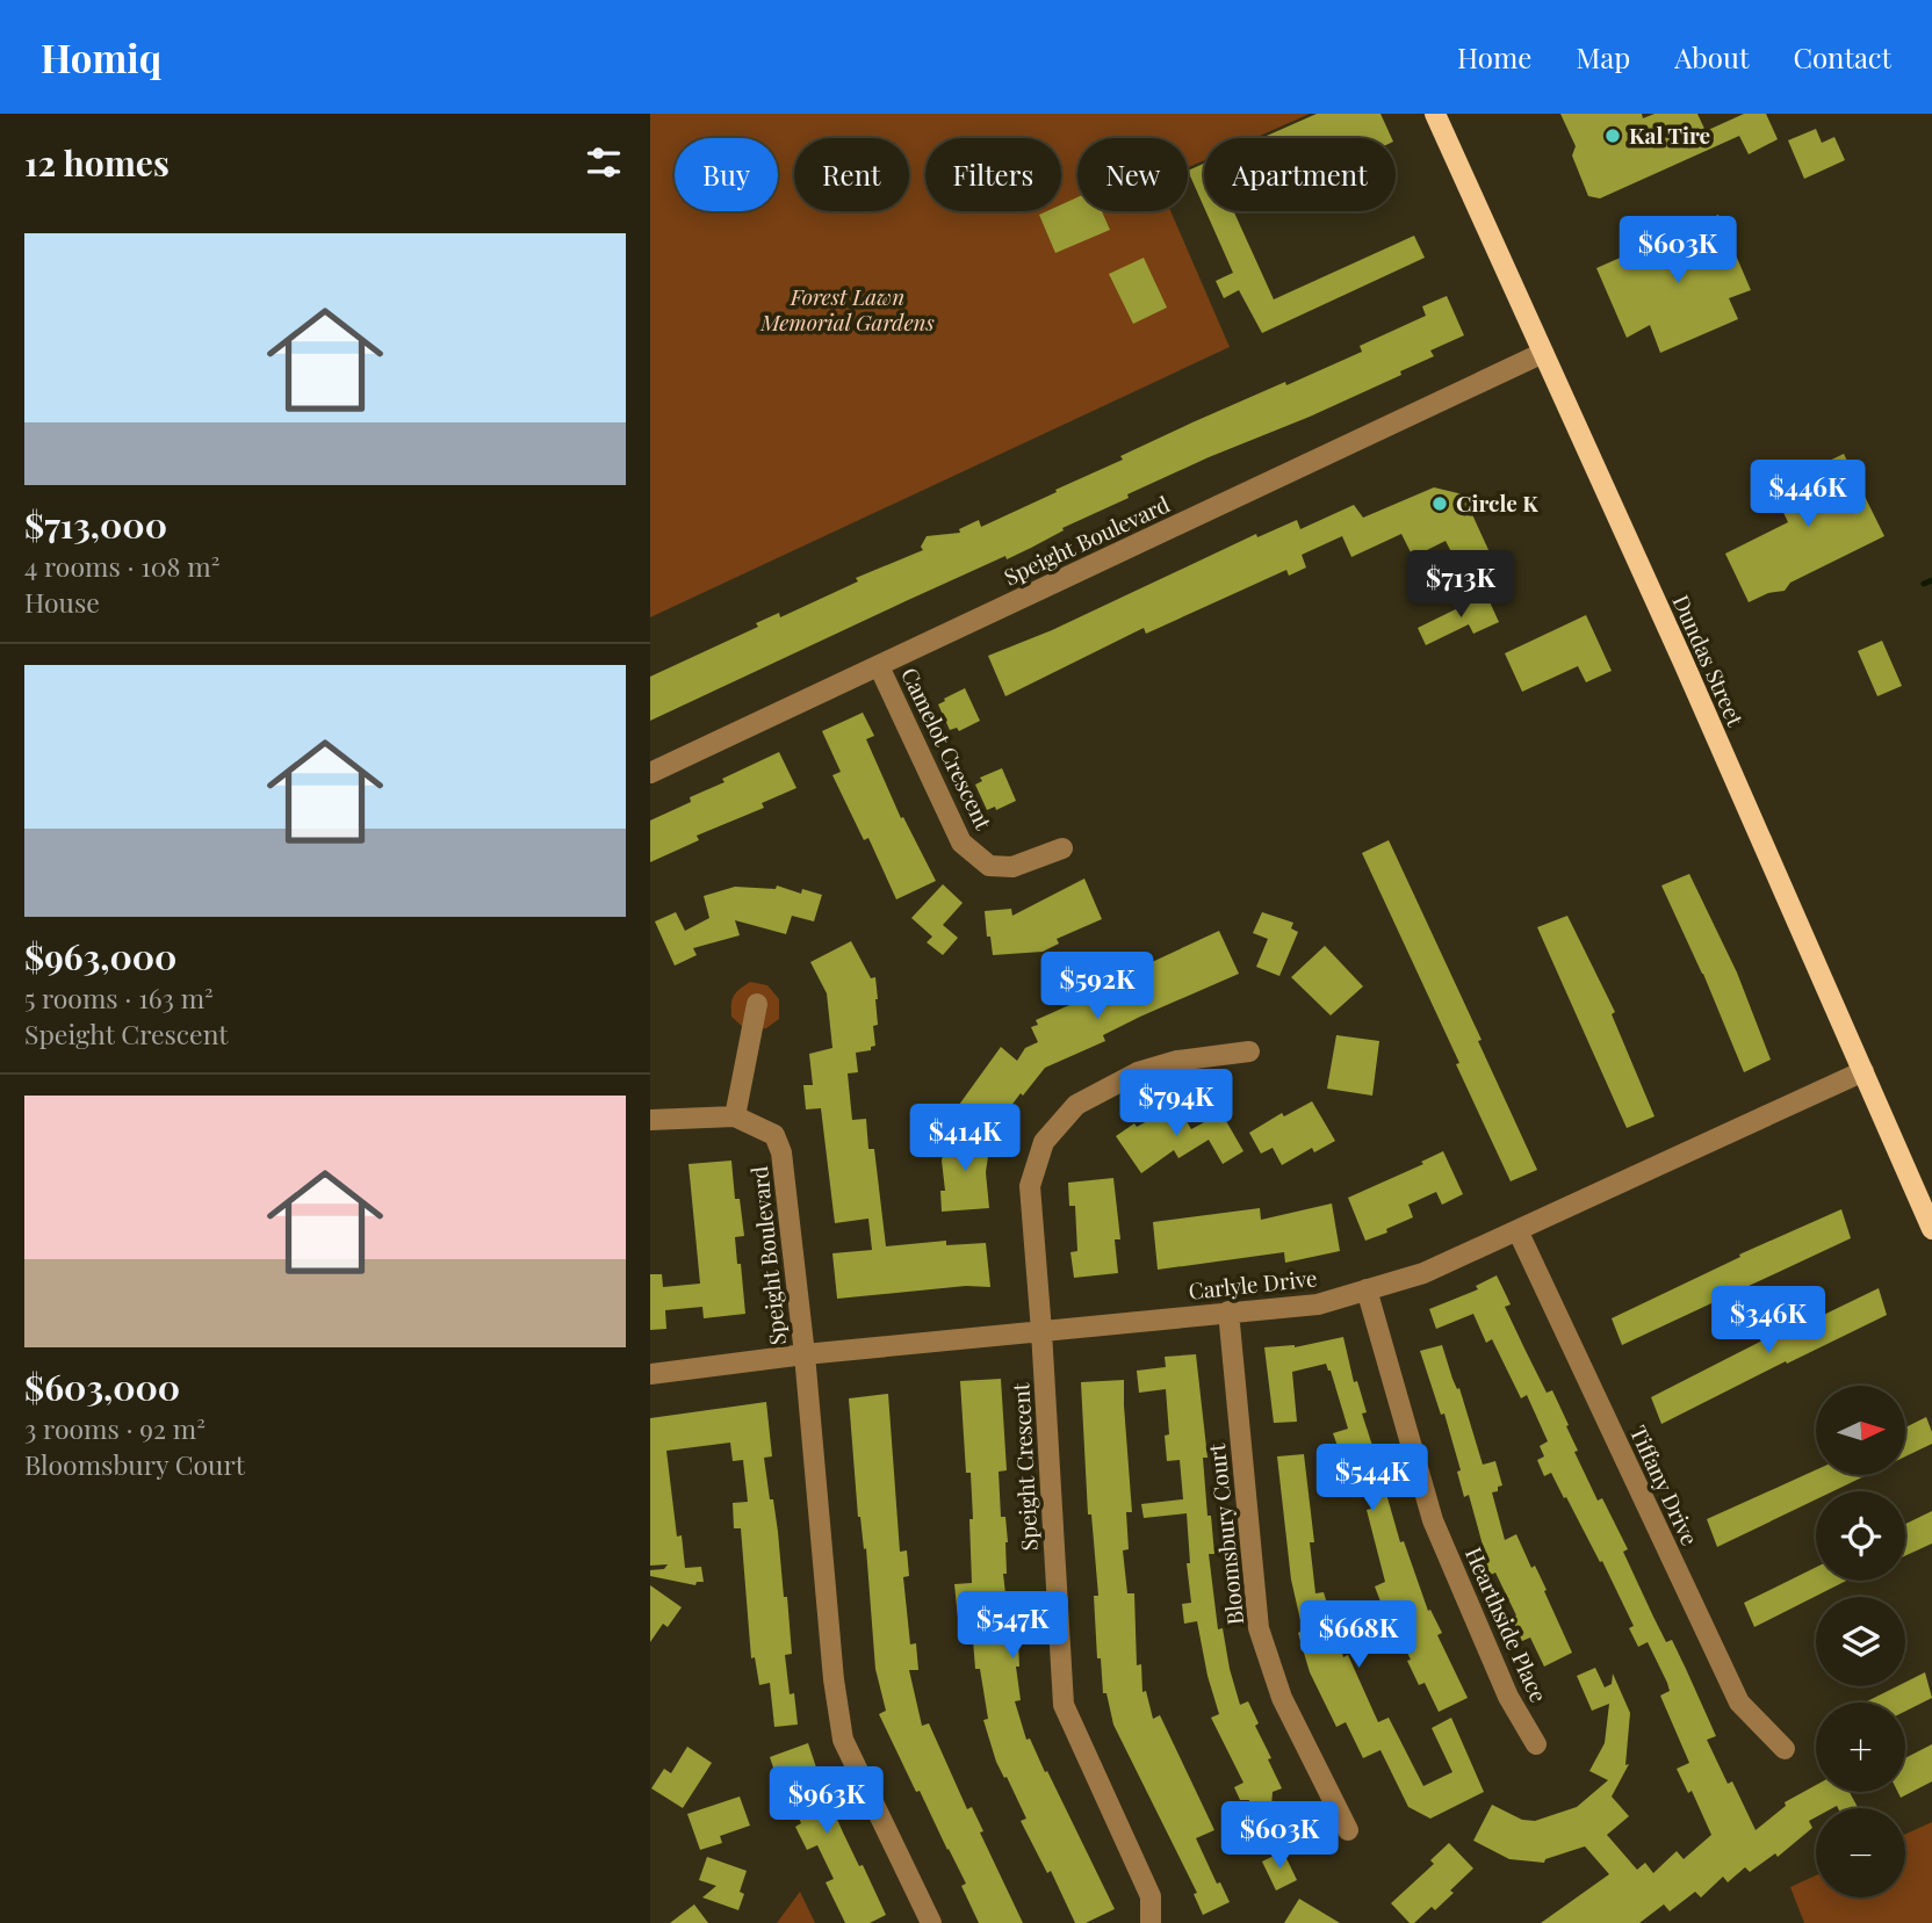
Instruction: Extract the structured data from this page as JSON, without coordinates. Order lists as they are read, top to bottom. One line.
{"streets":{"main road":["Dundas Street"],"street":["Speight Boulevard","Camelot Crescent","Carlyle Drive","Speight Crescent","Tiffany Drive","Bloomsbury Court","Hearthside Place"]},"crossings":[["Speight Boulevard","Dundas Street"],["Speight Boulevard","Camelot Crescent"],["Speight Boulevard","Carlyle Drive"],["Dundas Street","Carlyle Drive"],["Carlyle Drive","Speight Crescent"],["Carlyle Drive","Tiffany Drive"],["Carlyle Drive","Bloomsbury Court"],["Carlyle Drive","Hearthside Place"]],"parks":["Forest Lawn Memorial Gardens"],"places":["Kal Tire","Circle K"],"north":"right","page":{"header":"Homiq","nav":["Home","Map","About","Contact"],"heading":"12 homes","chip":["Buy","Rent","Filters","New","Apartment"],"list":[{"name":"$713,000","note":"4 rooms · 108 m² · House"},{"name":"$963,000","note":"5 rooms · 163 m² · Speight Crescent"},{"name":"$603,000","note":"3 rooms · 92 m² · Bloomsbury Court"}],"price":["$603K","$446K","$713K","$592K","$794K","$414K","$346K","$544K","$547K","$668K","$963K","$603K"],"map_buttons":["+","−"]}}
